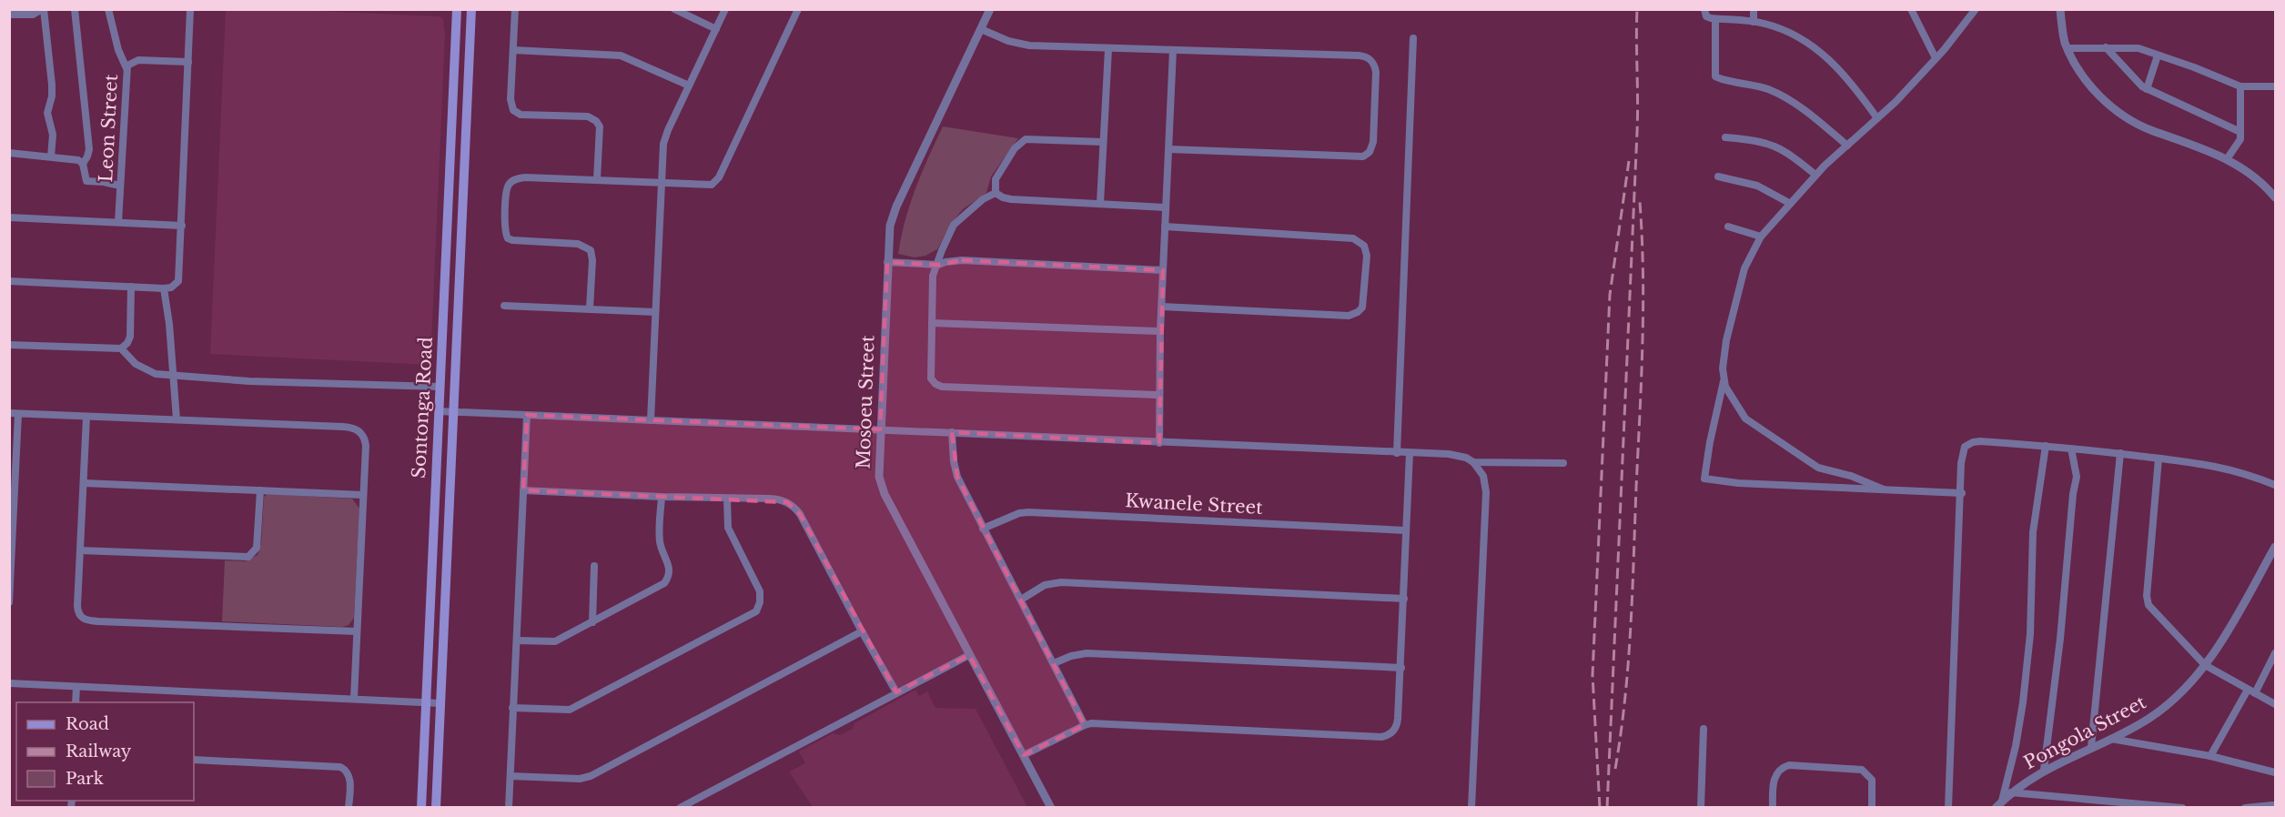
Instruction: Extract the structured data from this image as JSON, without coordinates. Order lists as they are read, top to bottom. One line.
{"streets":{"main road":["Sontonga Road"],"street":["Leon Street","Mosoeu Street","Kwanele Street","Pongola Street"]},"legend":["Road","Railway","Park"]}
